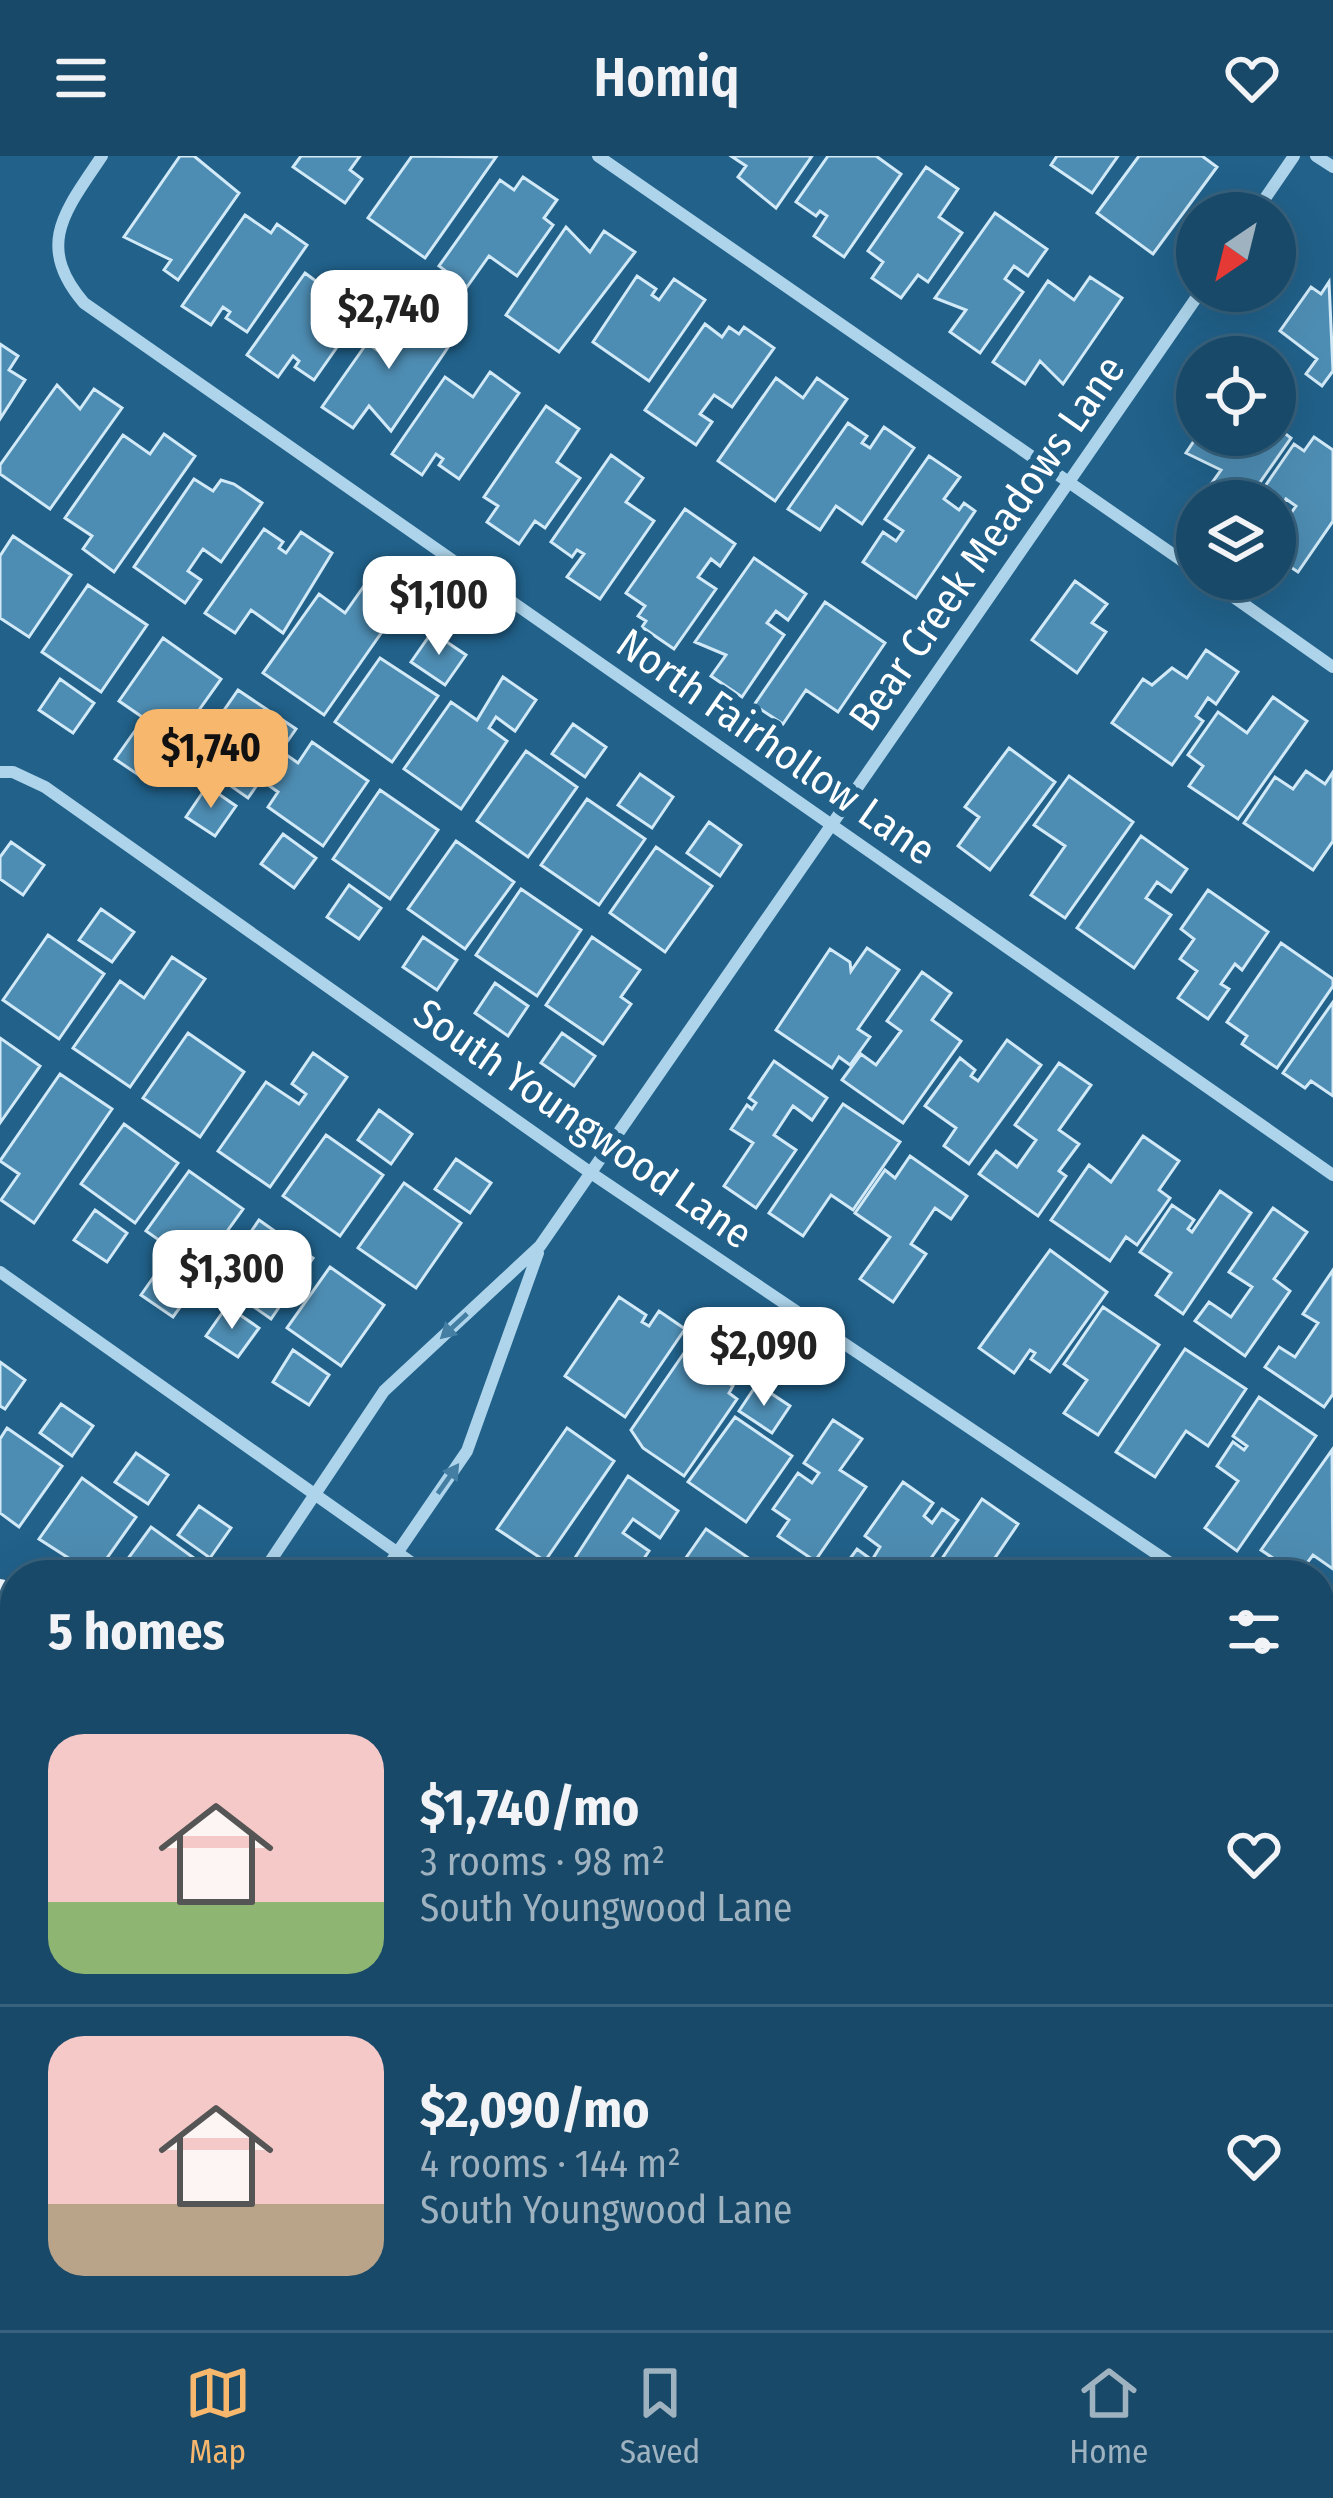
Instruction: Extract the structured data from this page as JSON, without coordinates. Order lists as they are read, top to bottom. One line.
{"streets":{"street":["Bear Creek Meadows Lane","North Fairhollow Lane","South Youngwood Lane"]},"crossings":[["Bear Creek Meadows Lane","North Fairhollow Lane"],["Bear Creek Meadows Lane","South Youngwood Lane"]],"north":"bottom left","page":{"header":"Homiq","price":["$2,740","$1,100","$1,740","$1,300","$2,090"],"heading":"5 homes","list":[{"name":"$1,740/mo","note":"3 rooms · 98 m² · South Youngwood Lane"},{"name":"$2,090/mo","note":"4 rooms · 144 m² · South Youngwood Lane"}],"tabs":["Map","Saved","Home"]}}
